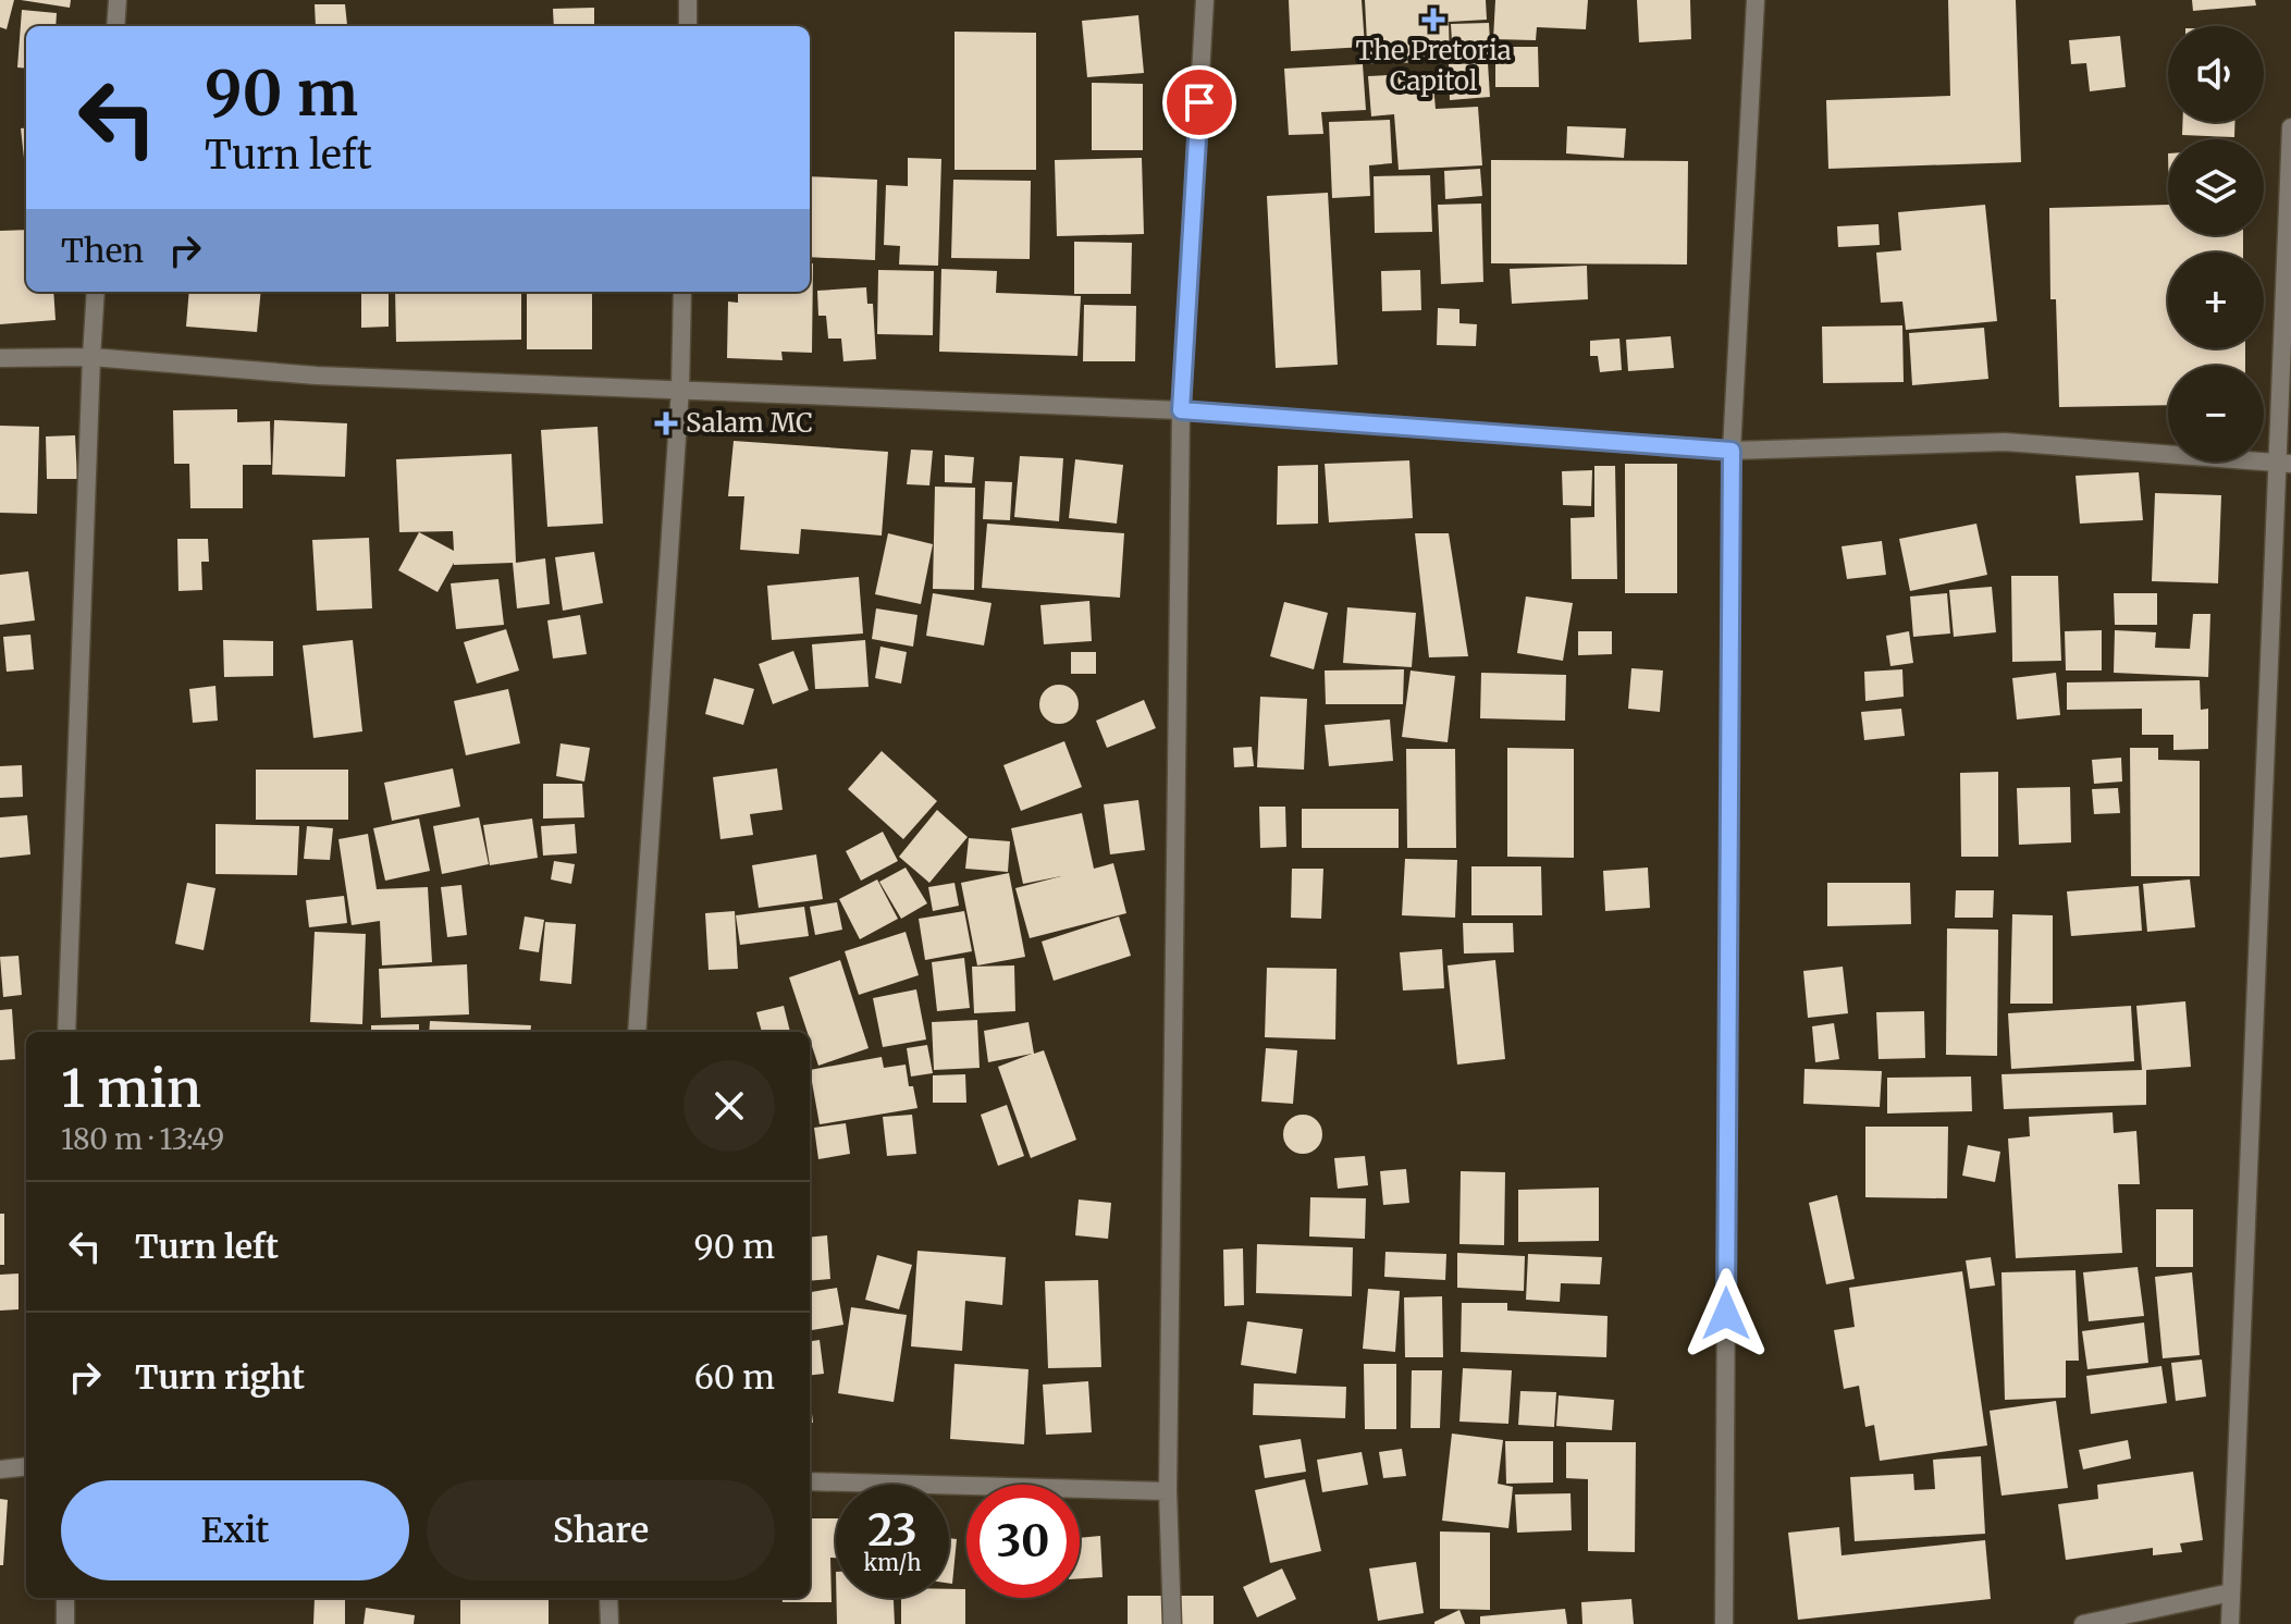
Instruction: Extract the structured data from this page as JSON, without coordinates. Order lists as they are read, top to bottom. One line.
{"places":{"health":["The Pretoria Capitol","Salam MC"]},"page":{"map_buttons":["+","−"],"turn":["90 m","Turn left"],"then":"Then","heading":["1 min","180 m · 13:49"],"list":[{"name":"Turn left","value":"90 m"},{"name":"Turn right","value":"60 m"}],"buttons":["Exit","Share"],"speed":"23 km/h","limit":"30"}}
